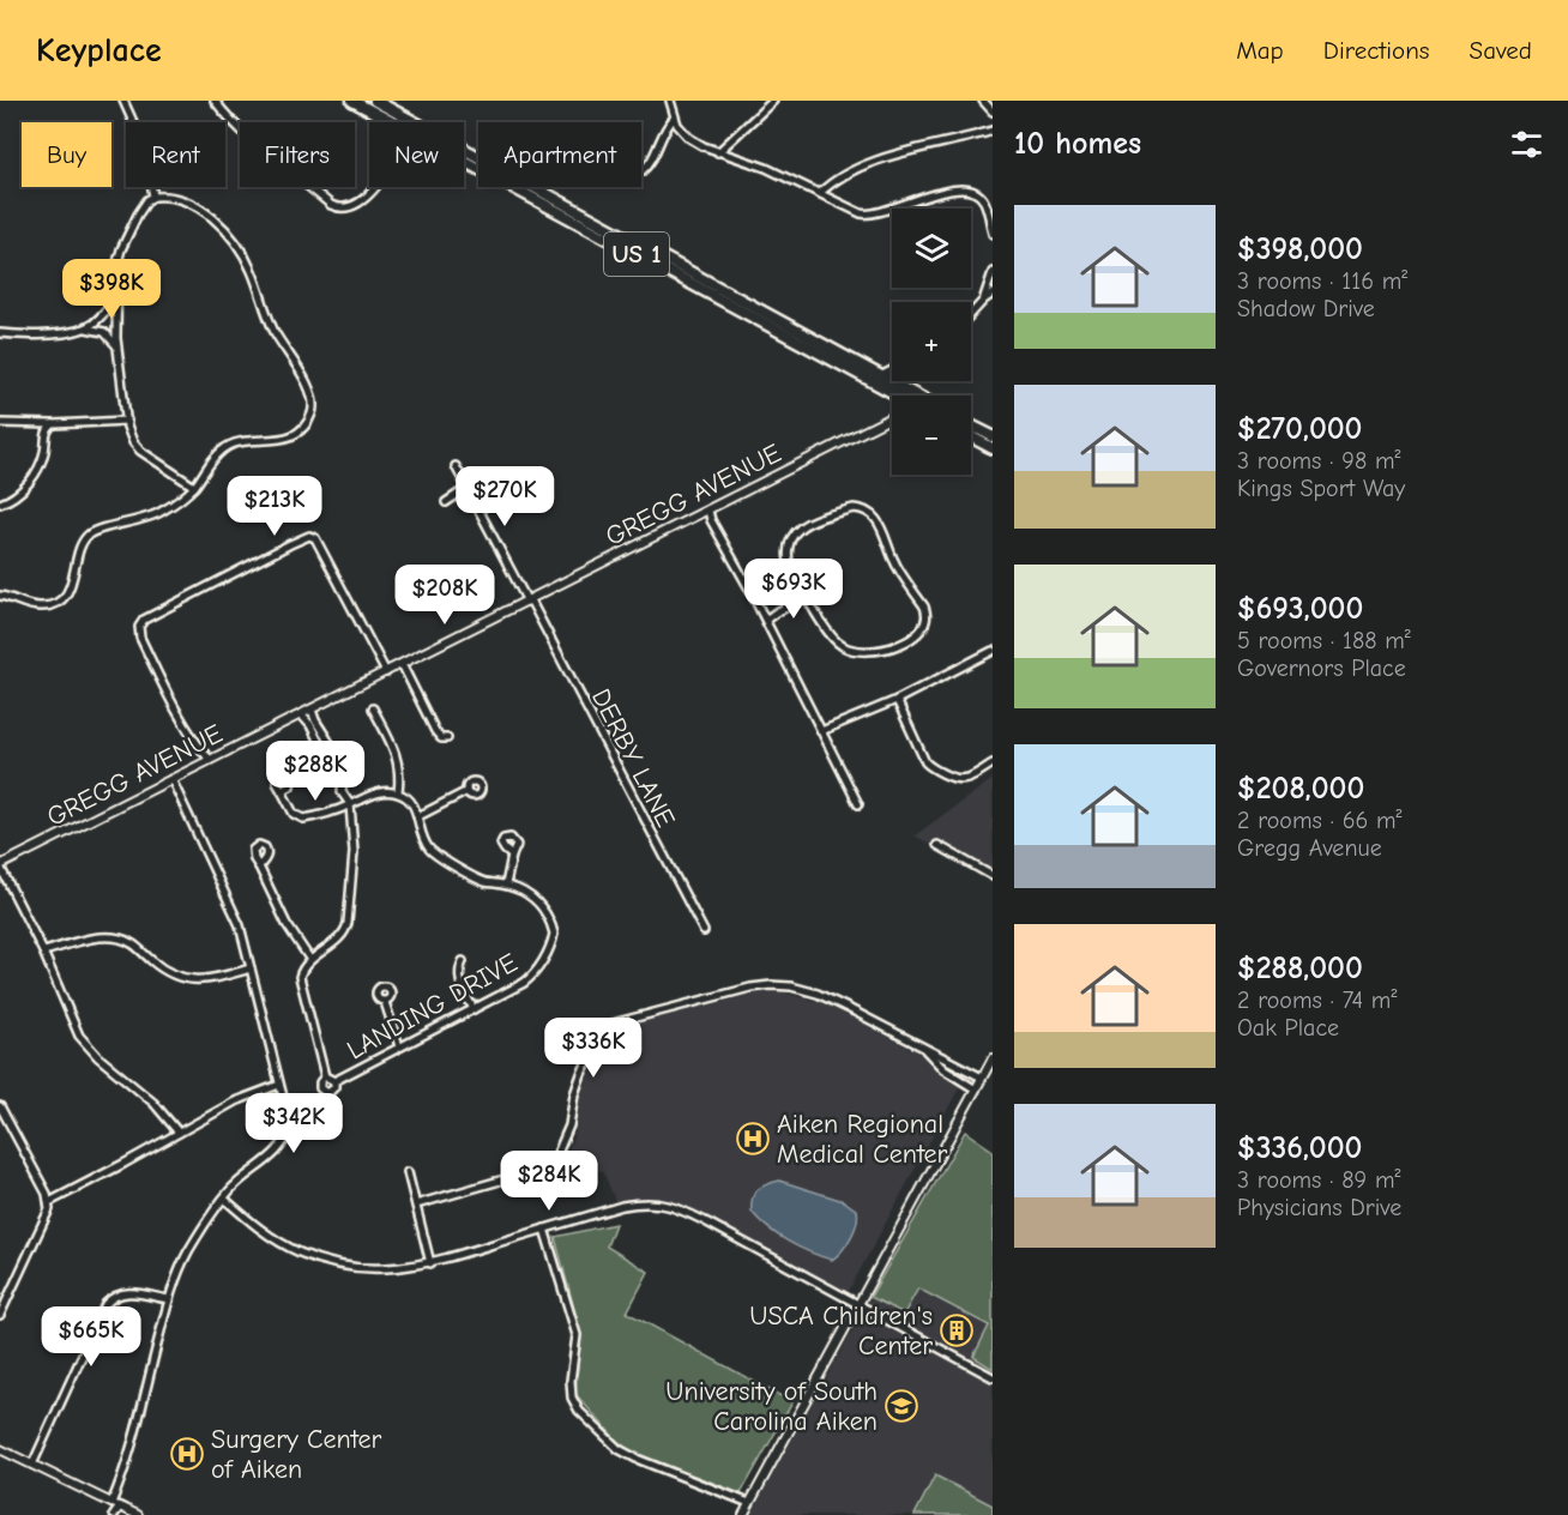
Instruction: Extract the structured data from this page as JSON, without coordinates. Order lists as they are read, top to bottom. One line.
{"streets":{"main road":["US 1"],"street":["GREGG AVENUE","DERBY LANE","LANDING DRIVE"]},"crossings":[["GREGG AVENUE","DERBY LANE"]],"places":{"hospital":["Aiken Regional Medical Center","Surgery Center of Aiken"],"building":["USCA Children's Center"],"school or university":["University of South Carolina Aiken"]},"page":{"header":"Keyplace","nav":["Map","Directions","Saved"],"heading":"10 homes","chip":["Buy","Rent","Filters","New","Apartment"],"list":[{"name":"$398,000","note":"3 rooms · 116 m² · Shadow Drive"},{"name":"$270,000","note":"3 rooms · 98 m² · Kings Sport Way"},{"name":"$693,000","note":"5 rooms · 188 m² · Governors Place"},{"name":"$208,000","note":"2 rooms · 66 m² · Gregg Avenue"},{"name":"$288,000","note":"2 rooms · 74 m² · Oak Place"},{"name":"$336,000","note":"3 rooms · 89 m² · Physicians Drive"}],"map_buttons":["+","−"],"price":["$398K","$270K","$213K","$693K","$208K","$288K","$336K","$342K","$284K","$665K"]}}
